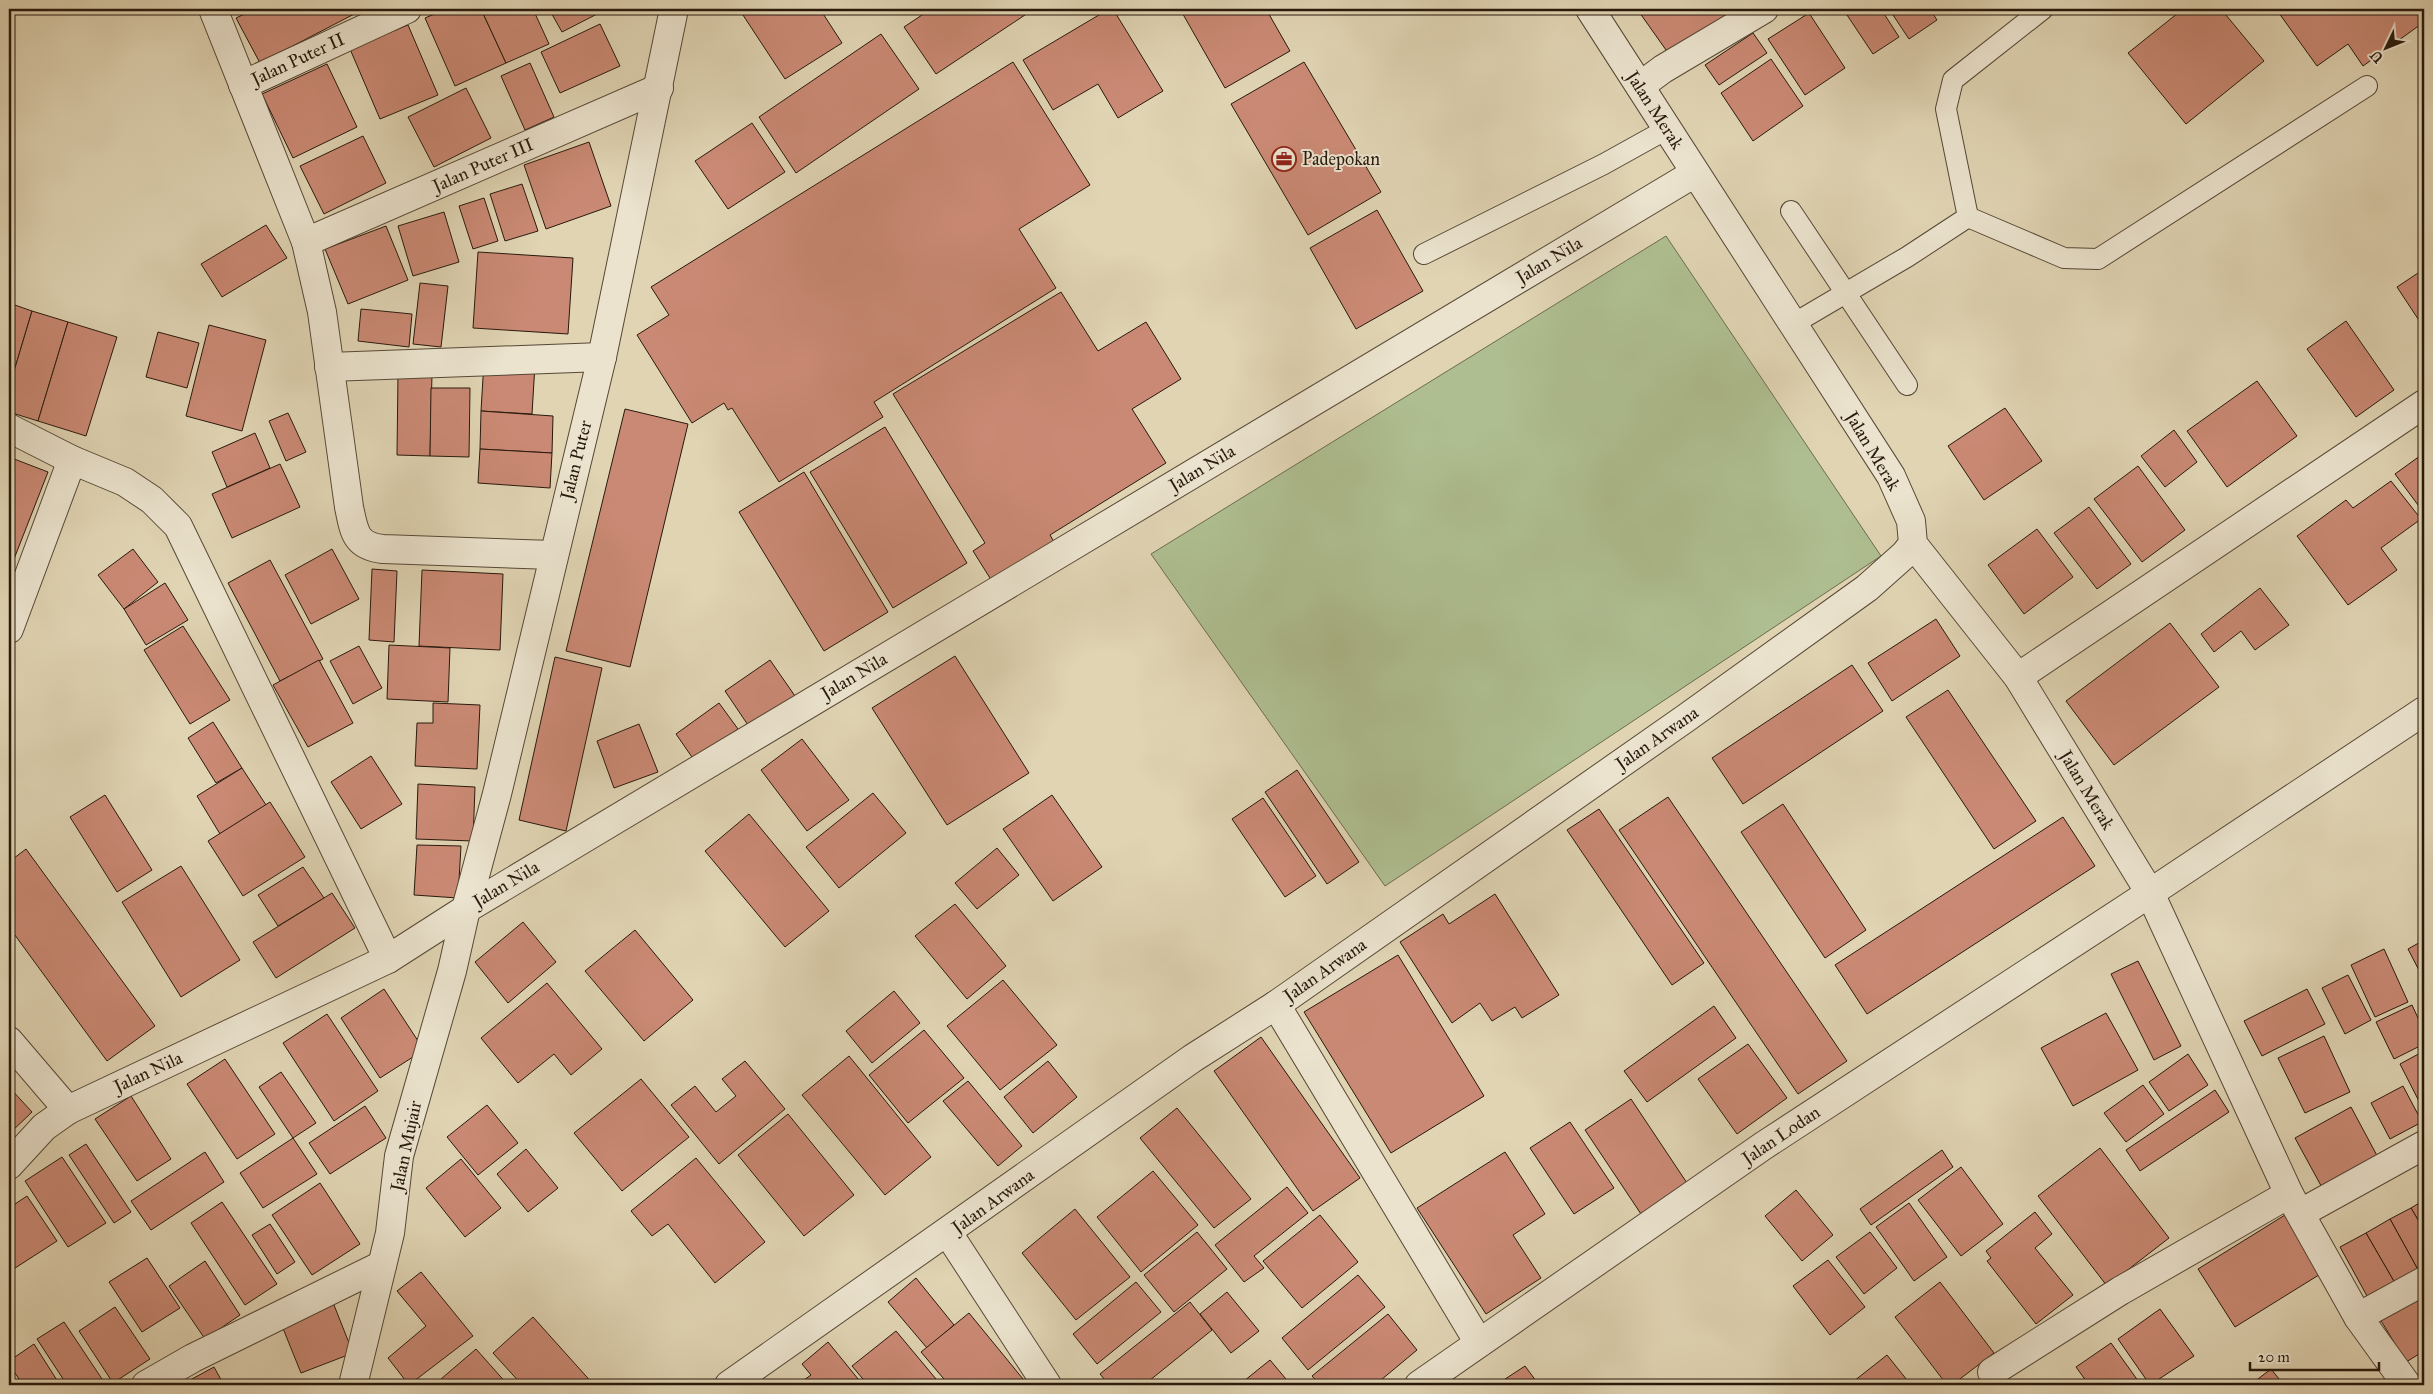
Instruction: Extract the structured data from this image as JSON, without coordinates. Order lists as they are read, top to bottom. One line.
{"streets":{"street":["Jalan Puter II","Jalan Merak","Jalan Puter III","Jalan Nila","Jalan Puter","Jalan Arwana","Jalan Lodan","Jalan Mujair"]},"crossings":[["Jalan Merak","Jalan Nila"],["Jalan Merak","Jalan Arwana"],["Jalan Merak","Jalan Lodan"],["Jalan Puter III","Jalan Puter"],["Jalan Nila","Jalan Puter"],["Jalan Nila","Jalan Mujair"],["Jalan Puter","Jalan Mujair"]],"places":{"office":["Padepokan"]},"scale_bar":"20 m","north":"bottom left"}
